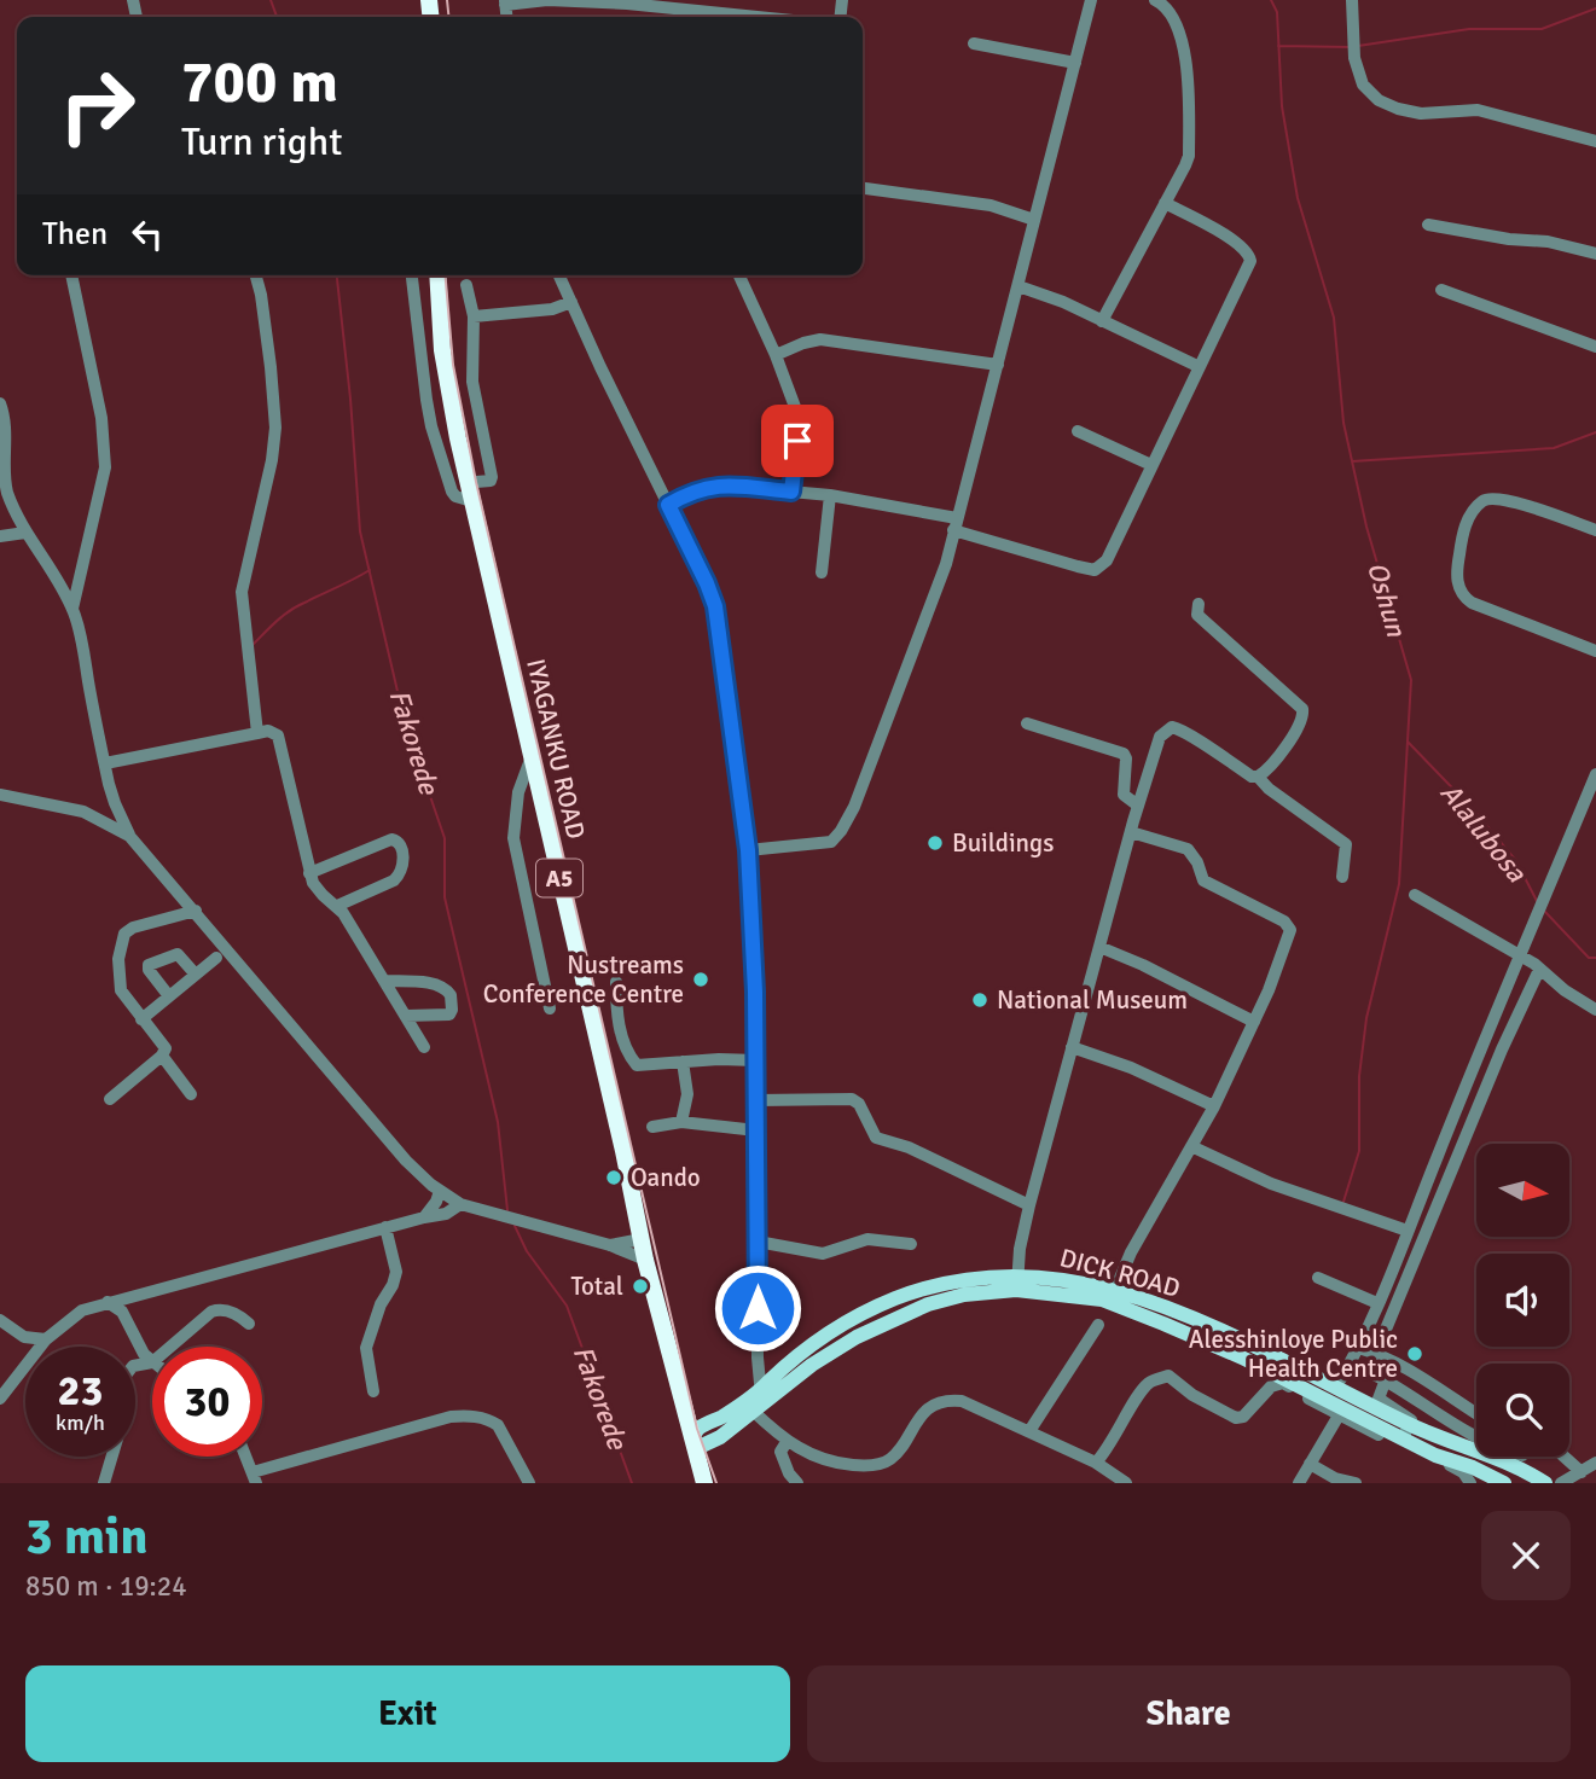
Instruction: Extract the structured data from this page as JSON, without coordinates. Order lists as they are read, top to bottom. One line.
{"streets":{"highway":["IYAGANKU ROAD","A5"],"main road":["DICK ROAD"]},"crossings":[["IYAGANKU ROAD","DICK ROAD"]],"water":["Oshun","Fakorede","Alalubosa"],"places":["Buildings","Nustreams Conference Centre","National Museum","Oando","Total","Alesshinloye Public Health Centre"],"north":"right","page":{"turn":["700 m","Turn right"],"then":"Then","speed":"23 km/h","limit":"30","heading":["3 min","850 m · 19:24"],"buttons":["Exit","Share"]}}
